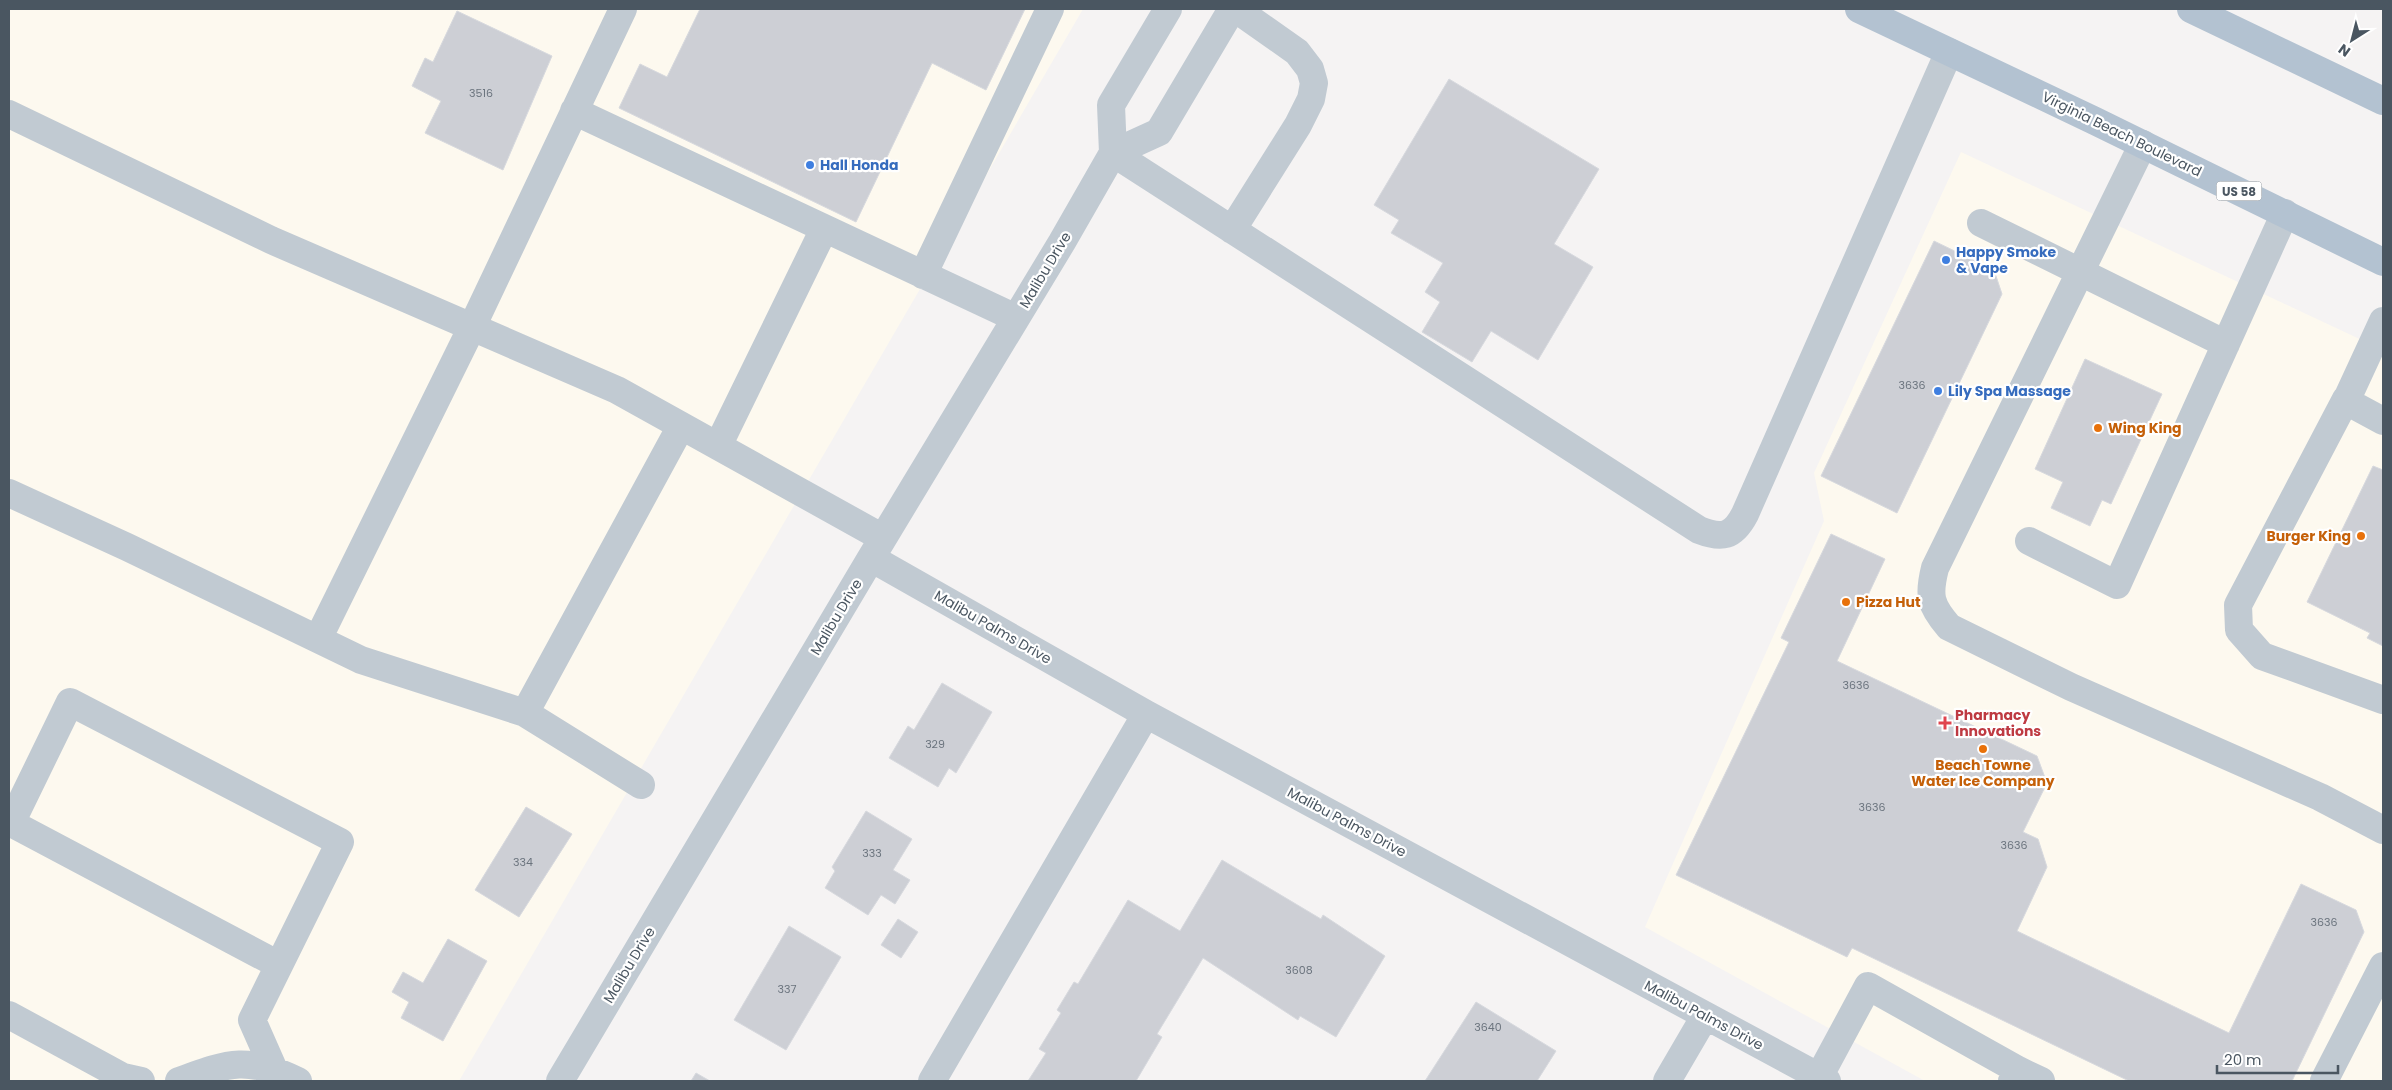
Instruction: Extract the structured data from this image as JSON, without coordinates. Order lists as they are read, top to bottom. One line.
{"streets":{"main road":["Virginia Beach Boulevard","US 58"],"street":["Malibu Drive","Malibu Palms Drive"]},"crossings":[["Malibu Drive","Malibu Palms Drive"]],"places":{"other":["Hall Honda","Happy Smoke & Vape","Lily Spa Massage","Wing King","Burger King","Pizza Hut","Beach Towne Water Ice Company"],"health":["Pharmacy Innovations"]},"house_numbers":["3516","3636","3636","329","3636","3636","333","334","3636","3608","337","3640"],"scale_bar":"20 m","north":"bottom left"}
